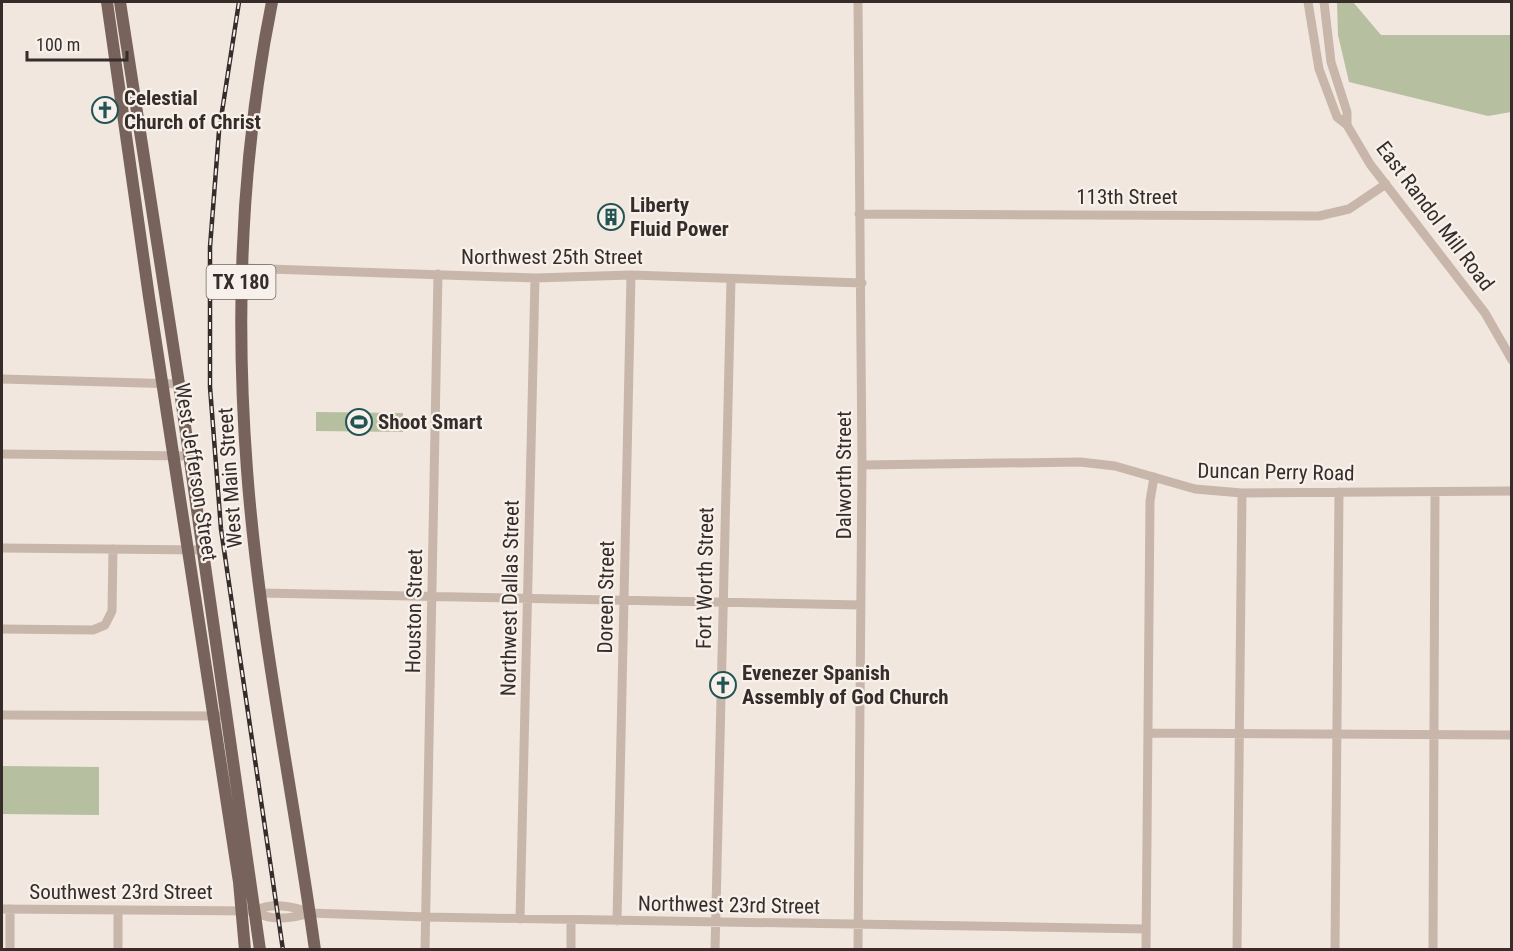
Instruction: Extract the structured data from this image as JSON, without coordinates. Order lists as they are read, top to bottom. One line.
{"streets":{"main road":["TX 180","West Jefferson Street","West Main Street"],"street":["113th Street","East Randol Mill Road","Northwest 25th Street","Duncan Perry Road","Dalworth Street","Fort Worth Street","Doreen Street","Northwest Dallas Street","Houston Street","Southwest 23rd Street","Northwest 23rd Street"]},"crossings":[["113th Street","East Randol Mill Road"],["113th Street","Dalworth Street"],["Northwest 25th Street","Dalworth Street"],["Northwest 25th Street","West Main Street"],["Northwest 25th Street","Fort Worth Street"],["Northwest 25th Street","Doreen Street"],["Northwest 25th Street","Northwest Dallas Street"],["Northwest 25th Street","Houston Street"],["West Jefferson Street","Southwest 23rd Street"],["West Jefferson Street","Northwest 23rd Street"],["Duncan Perry Road","Dalworth Street"],["Dalworth Street","Northwest 23rd Street"],["West Main Street","Northwest 23rd Street"],["Fort Worth Street","Northwest 23rd Street"],["Doreen Street","Northwest 23rd Street"],["Northwest Dallas Street","Northwest 23rd Street"],["Houston Street","Northwest 23rd Street"],["Southwest 23rd Street","Northwest 23rd Street"]],"places":{"church":["Celestial Church of Christ","Evenezer Spanish Assembly of God Church"],"building":["Liberty Fluid Power"],"sports":["Shoot Smart"]},"scale_bar":"100 m"}
